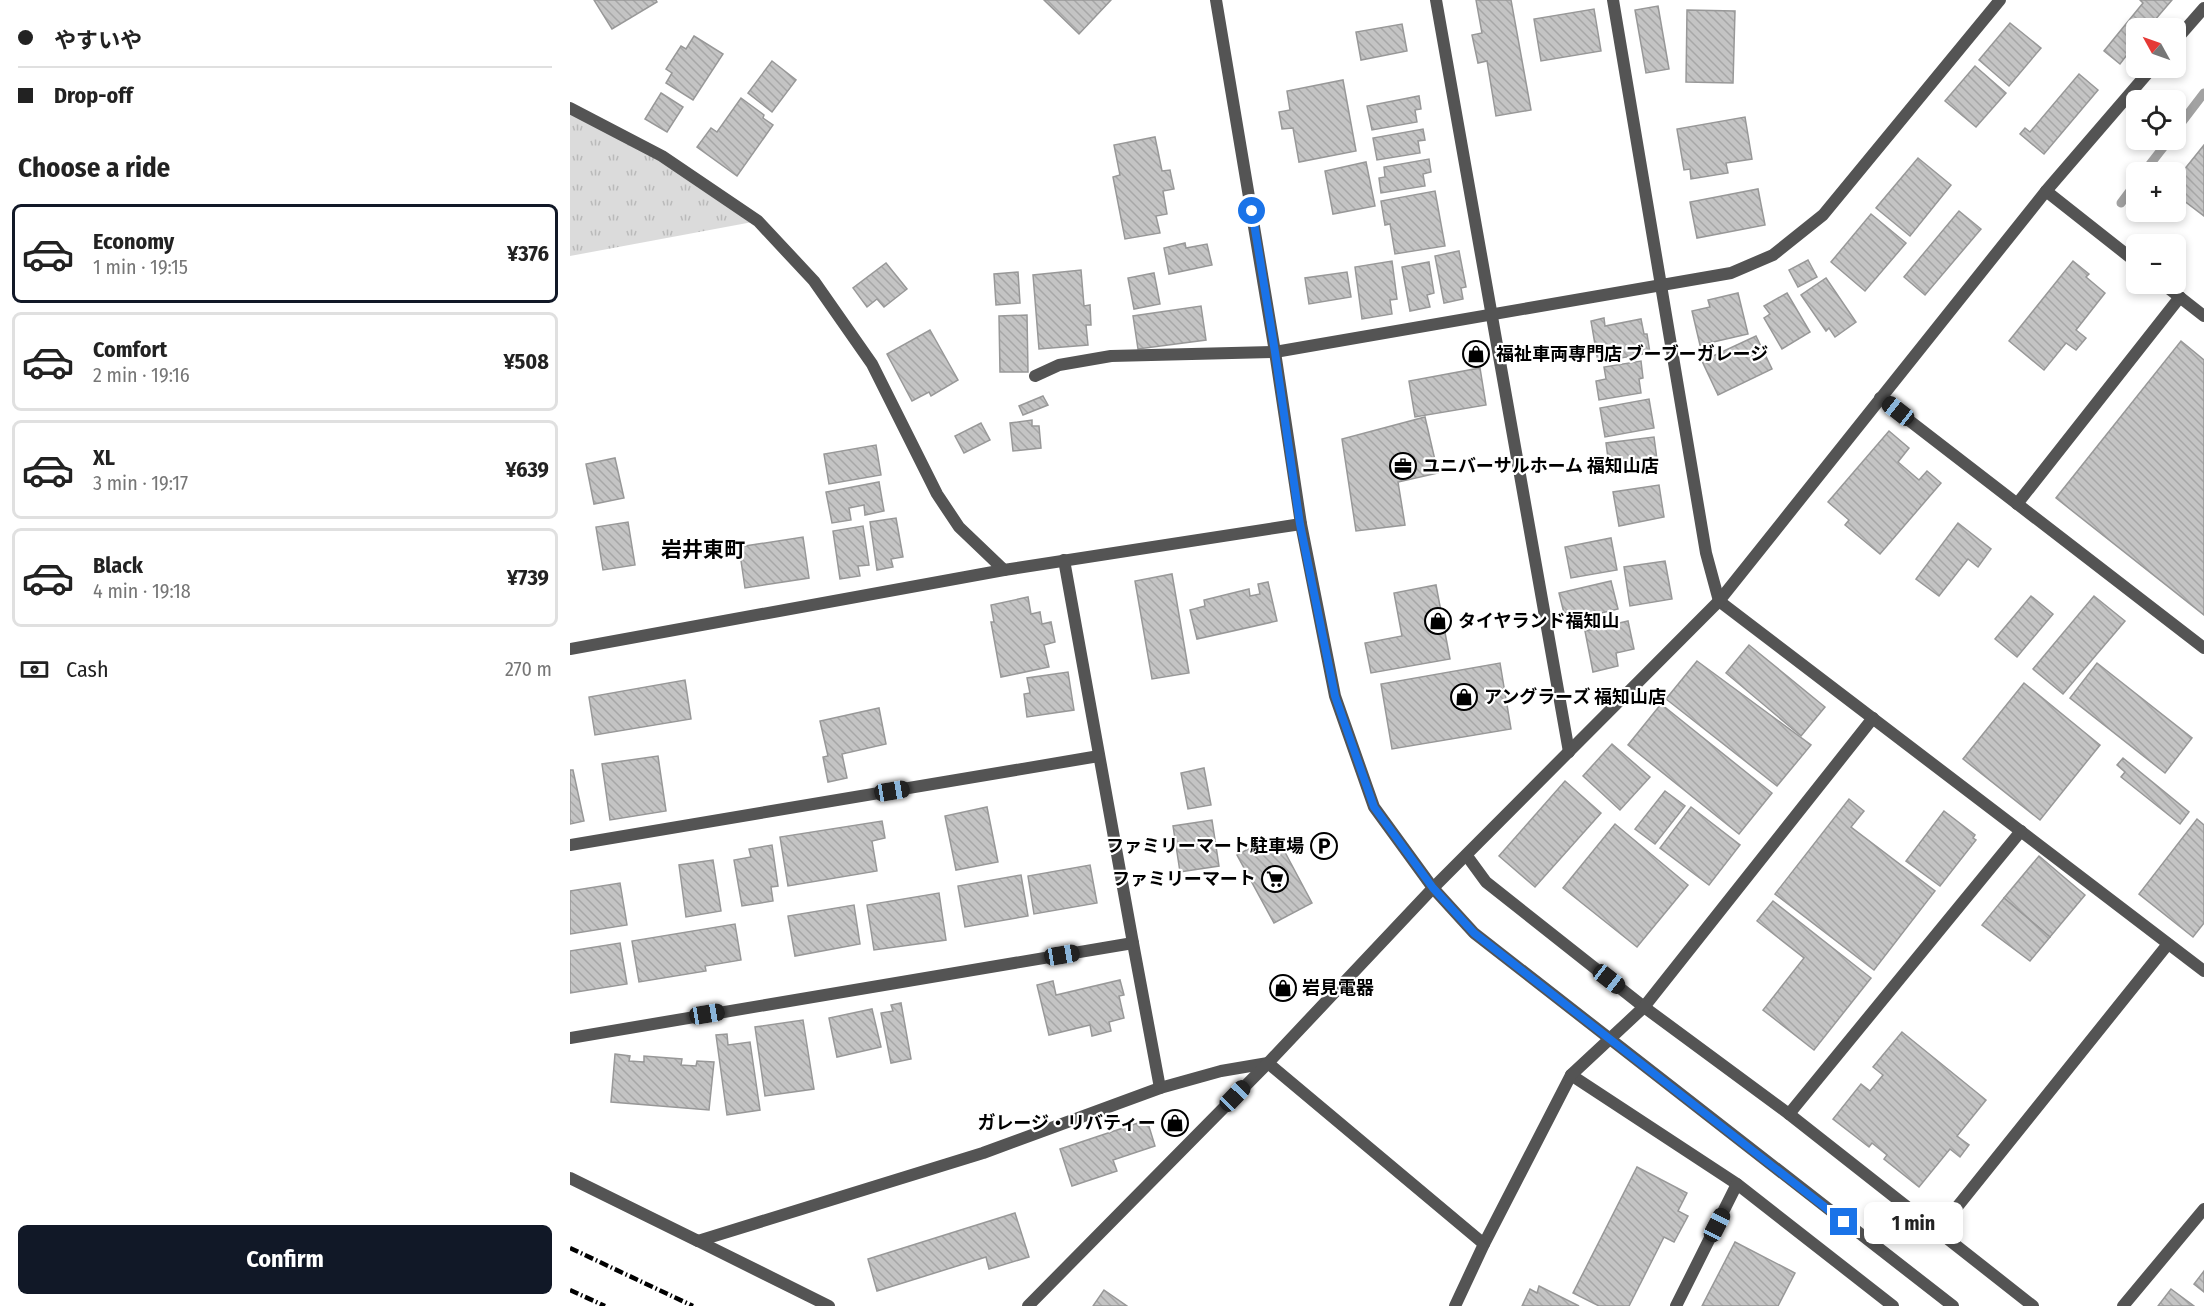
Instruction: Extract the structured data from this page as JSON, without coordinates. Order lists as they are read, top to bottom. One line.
{"districts":["岩井東町"],"places":{"shop":["福祉車両専門店 ブーブーガレージ","タイヤランド福知山","アングラーズ 福知山店","岩見電器","ガレージ・リバティー"],"office":["ユニバーサルホーム 福知山店"],"parking":["ファミリーマート駐車場"],"supermarket":["ファミリーマート"]},"north":"top left","page":{"banner":["やすいや","Drop-off"],"map_buttons":["+","−"],"heading":"Choose a ride","list":[{"name":"Economy","note":"1 min · 19:15","value":"¥376"},{"name":"Comfort","note":"2 min · 19:16","value":"¥508"},{"name":"XL","note":"3 min · 19:17","value":"¥639"},{"name":"Black","note":"4 min · 19:18","value":"¥739"}],"pay":["Cash","270 m"],"bubble":"1 min","buttons":"Confirm"}}
